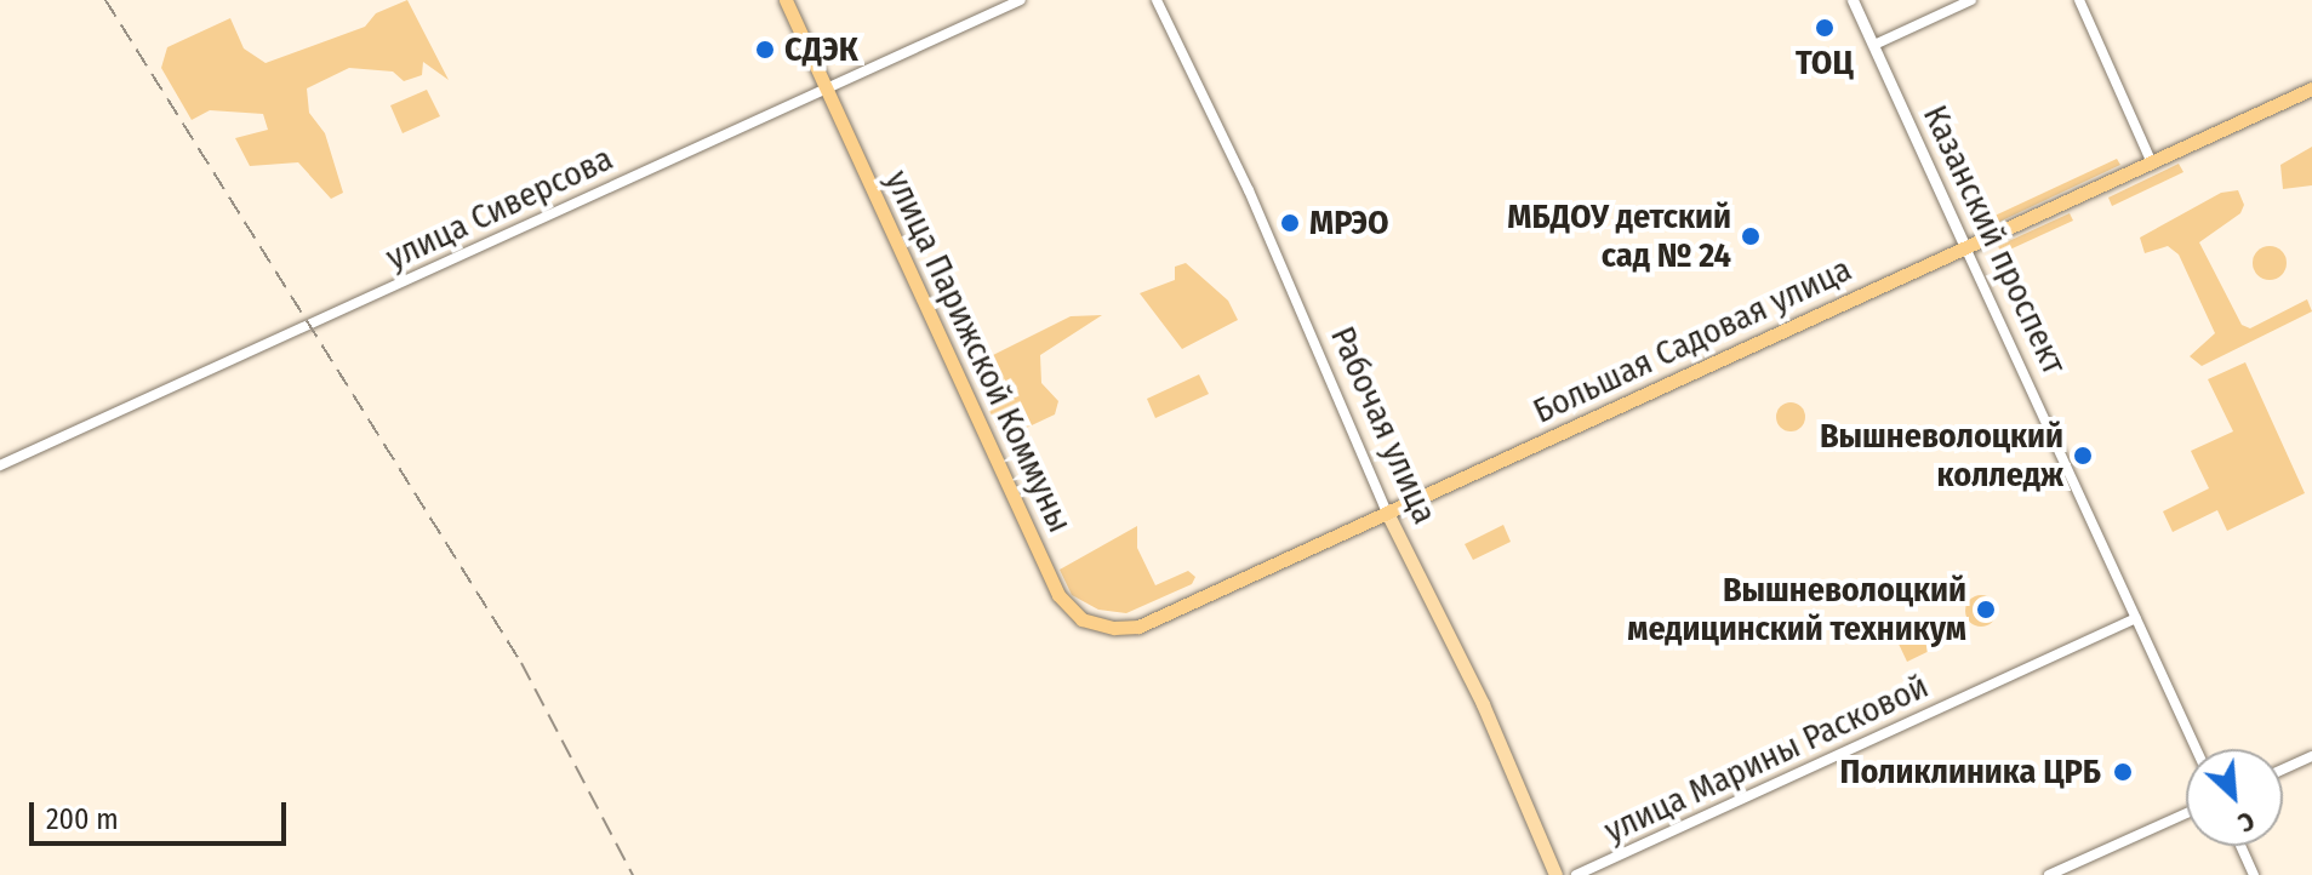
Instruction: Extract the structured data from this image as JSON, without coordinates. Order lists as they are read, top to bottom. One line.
{"streets":{"highway":["Большая Садовая улица","улица Парижской Коммуны"],"main road":["Казанский проспект","Рабочая улица"],"street":["улица Сиверсова","улица Марины Расковой"]},"crossings":[["улица Сиверсова","улица Парижской Коммуны"],["Казанский проспект","Большая Садовая улица"],["Казанский проспект","улица Марины Расковой"],["Большая Садовая улица","улица Парижской Коммуны"],["Большая Садовая улица","Рабочая улица"]],"places":["ТОЦ","СДЭК","МРЭО","МБДОУ детский сад № 24","Вышневолоцкий колледж","Вышневолоцкий медицинский техникум","Поликлиника ЦРБ"],"scale_bar":"200 m","north":"bottom right"}
